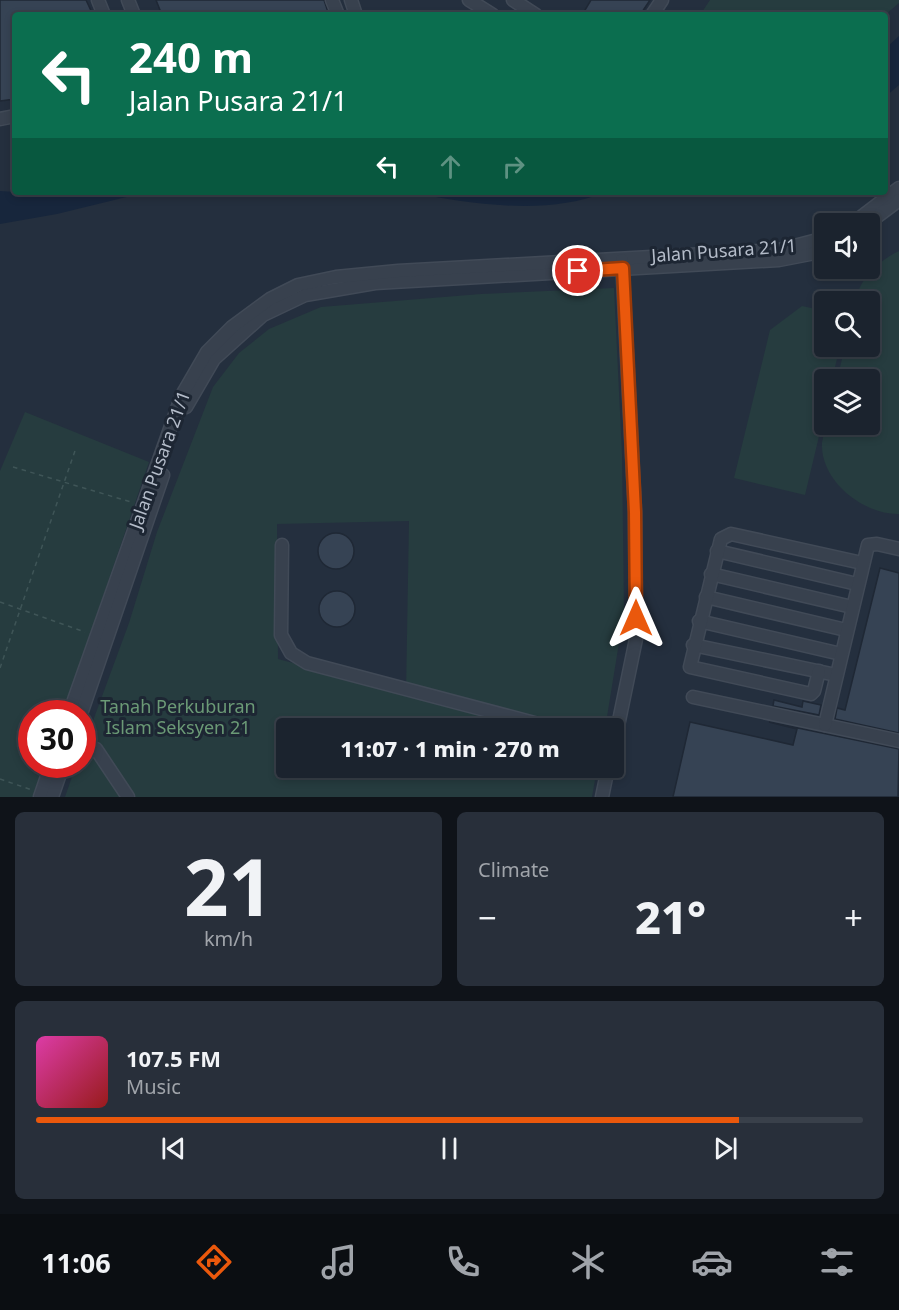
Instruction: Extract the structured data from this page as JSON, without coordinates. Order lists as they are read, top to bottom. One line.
{"streets":{"street":["Jalan Pusara 21/1"]},"parks":["Tanah Perkuburan Islam Seksyen 21"],"page":{"turn":["240 m","Jalan Pusara 21/1"],"limit":"30","trip":"11:07 · 1 min · 270 m","tile":[["21","km/h"],"Climate"],"heat":["−","21°","+"],"song":["107.5 FM","Music"],"tabs":"11:06"}}
